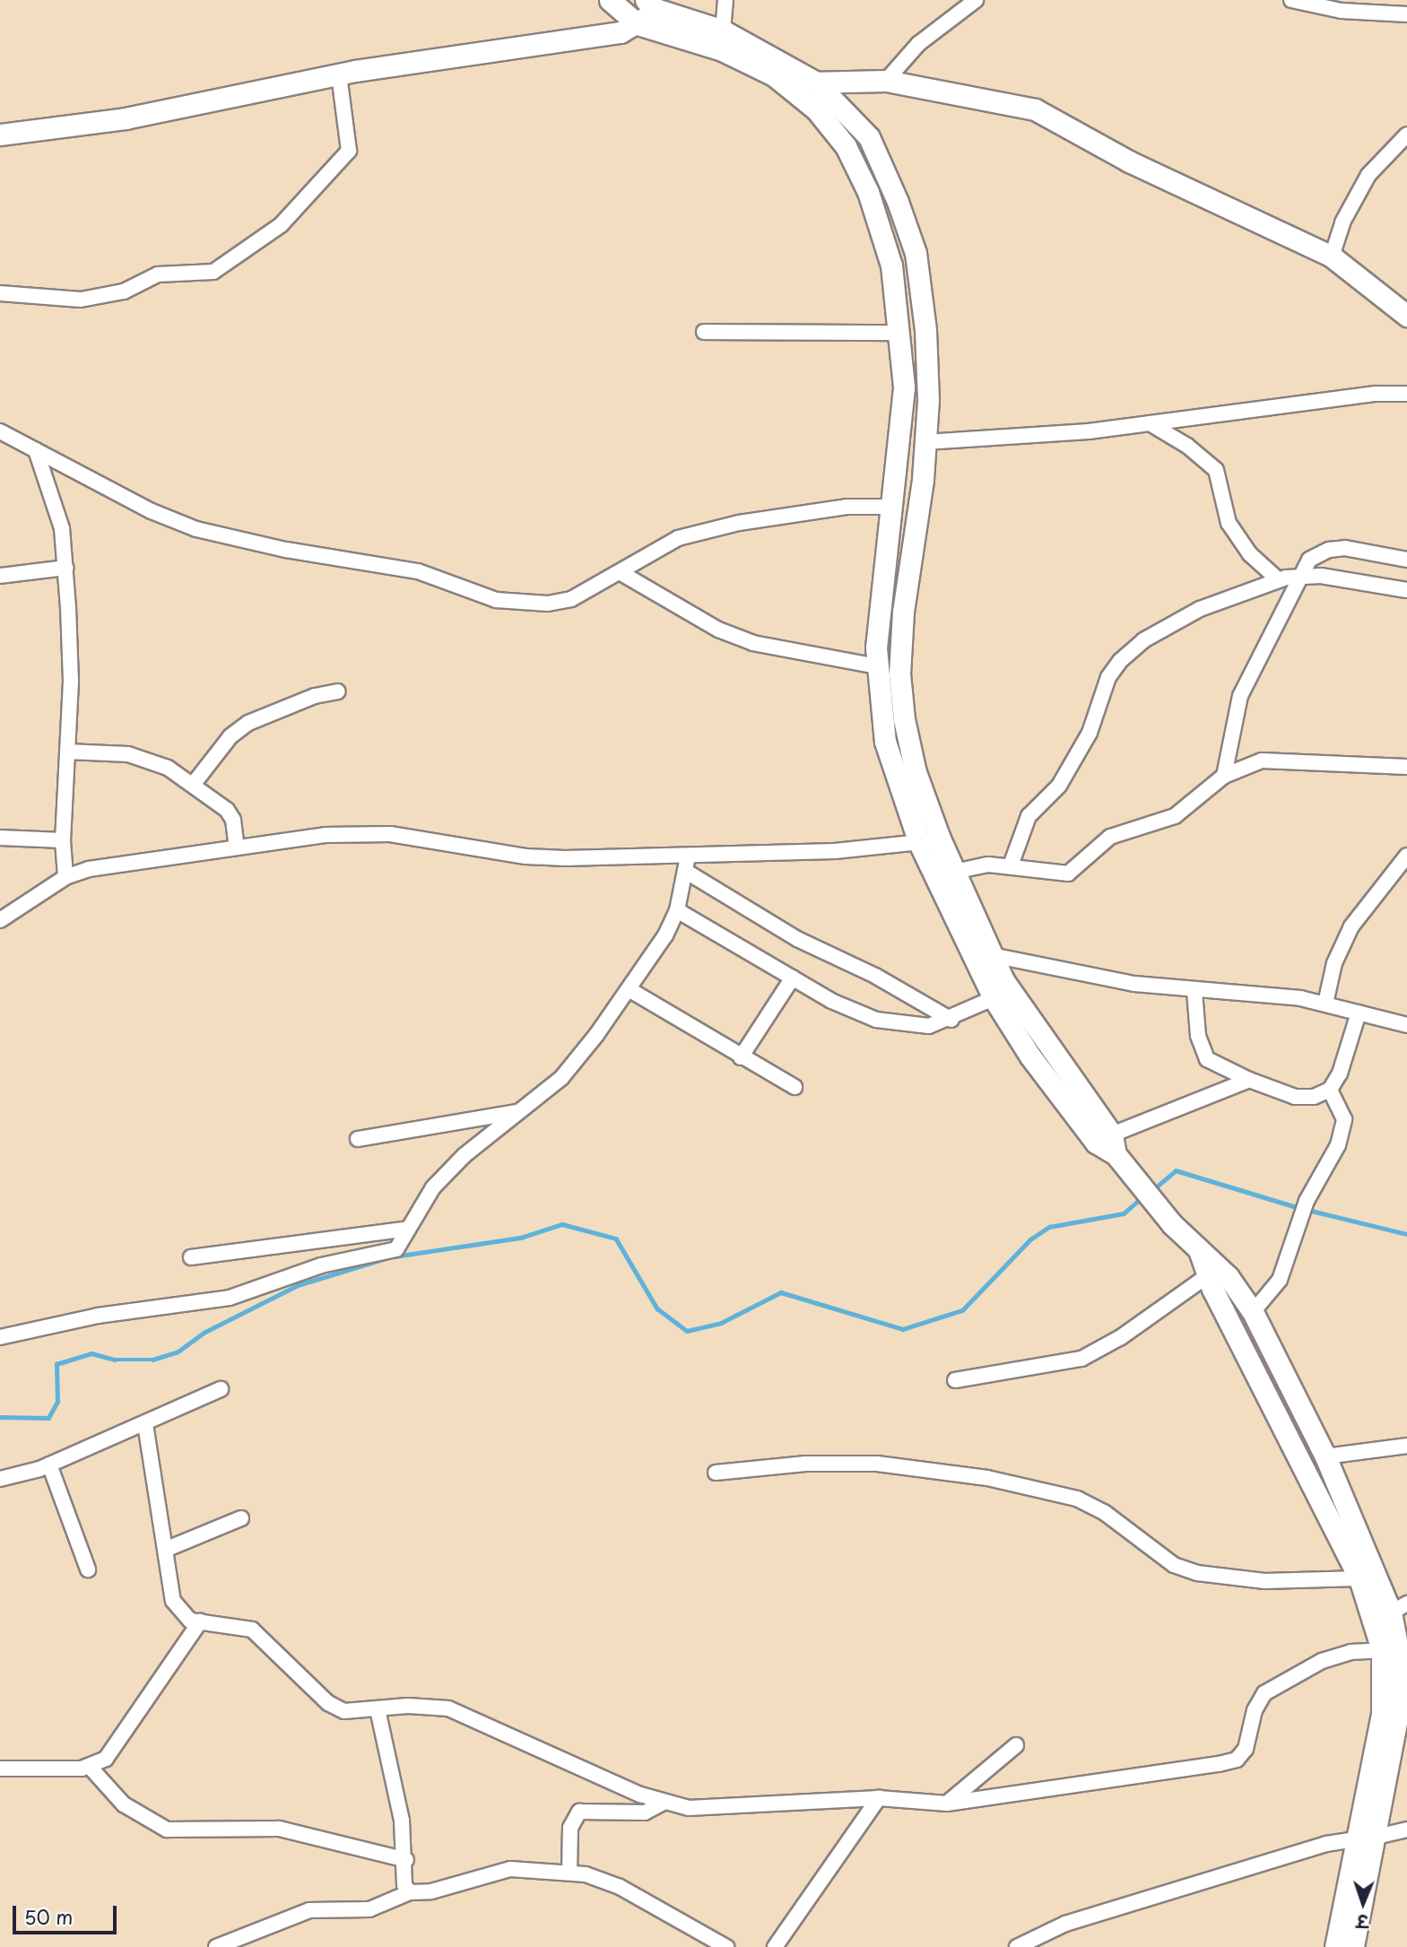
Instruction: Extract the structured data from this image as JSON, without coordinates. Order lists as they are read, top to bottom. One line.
{"scale_bar":"50 m","north":"bottom"}
